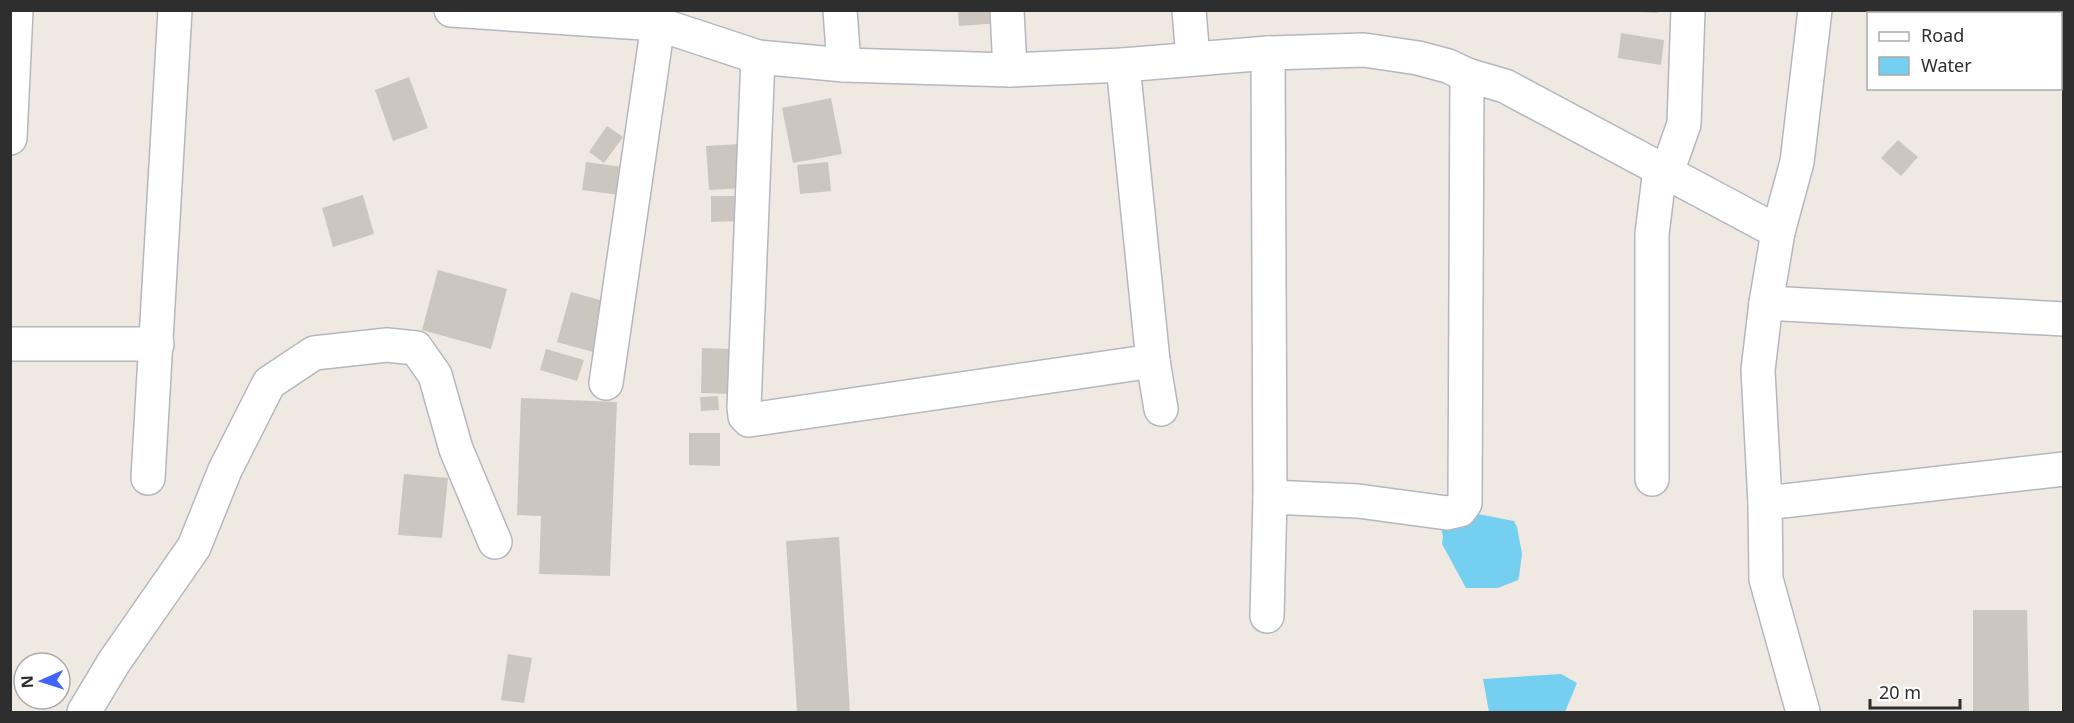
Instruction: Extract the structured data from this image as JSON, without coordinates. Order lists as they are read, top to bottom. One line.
{"legend":["Road","Water"],"scale_bar":"20 m","north":"left"}
